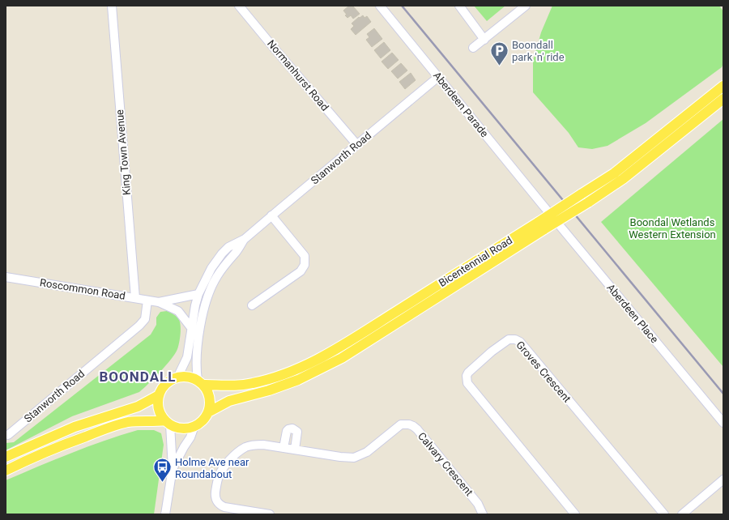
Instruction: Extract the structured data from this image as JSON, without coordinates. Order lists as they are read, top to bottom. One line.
{"streets":{"main road":["Bicentennial Road"],"street":["Normanhurst Road","Aberdeen Parade","King Town Avenue","Stanworth Road","Roscommon Road","Aberdeen Place","Groves Crescent","Calvary Crescent"]},"crossings":[["Normanhurst Road","Stanworth Road"],["Aberdeen Parade","Stanworth Road"],["Aberdeen Parade","Aberdeen Place"],["King Town Avenue","Roscommon Road"],["Stanworth Road","Bicentennial Road"],["Stanworth Road","Roscommon Road"]],"districts":["BOONDALL"],"parks":["Boondal Wetlands Western Extension"],"places":{"parking":["Boondall park 'n' ride"],"bus stop":["Holme Ave near Roundabout"]}}
